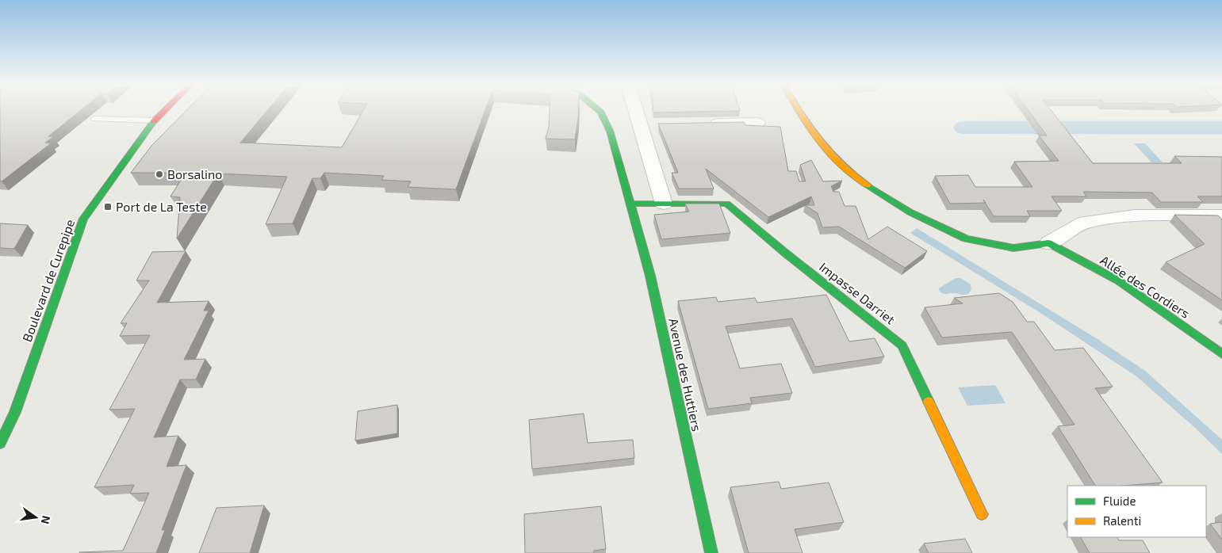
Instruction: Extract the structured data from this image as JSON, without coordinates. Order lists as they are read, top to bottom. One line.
{"streets":{"street":["Boulevard de Curepipe","Allée des Cordiers","Impasse Darriet","Avenue des Huttiers"]},"crossings":[["Impasse Darriet","Avenue des Huttiers"]],"places":{"other":["Borsalino"],"transit":["Port de La Teste"]},"legend":["Fluide","Ralenti"],"north":"right"}
